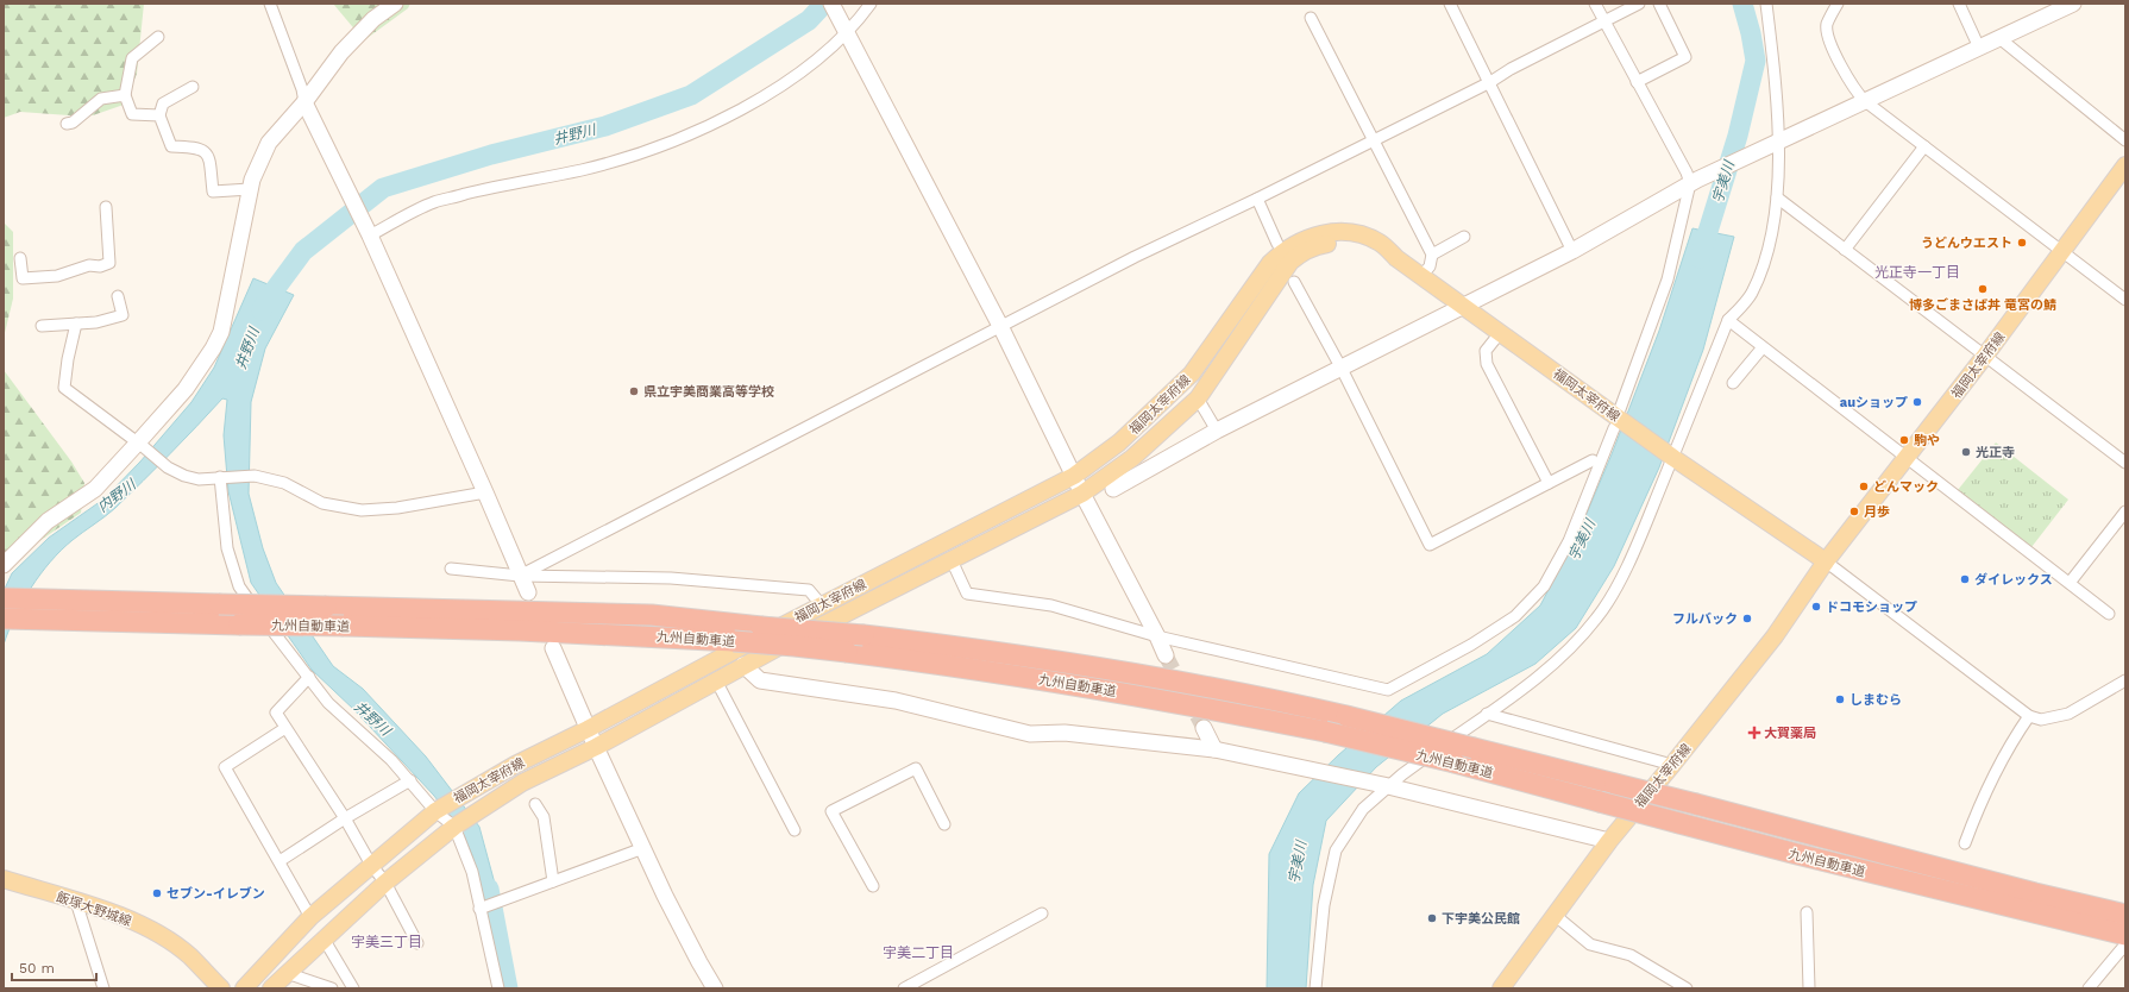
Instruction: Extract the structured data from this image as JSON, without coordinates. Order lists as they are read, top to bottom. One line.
{"streets":{"highway":["九州自動車道"],"main road":["福岡太宰府線","飯塚大野城線"]},"districts":["光正寺一丁目","宇美三丁目","宇美二丁目"],"water":["井野川","宇美川","内野川"],"places":{"other":["うどんウエスト","博多ごまさば丼 竜宮の鯖","県立宇美商業高等学校","auショップ","駒や","光正寺","どんマック","月歩","ダイレックス","ドコモショップ","フルバック","しまむら","セブン-イレブン","下宇美公民館"],"health":["大賀薬局"]},"scale_bar":"50 m"}
